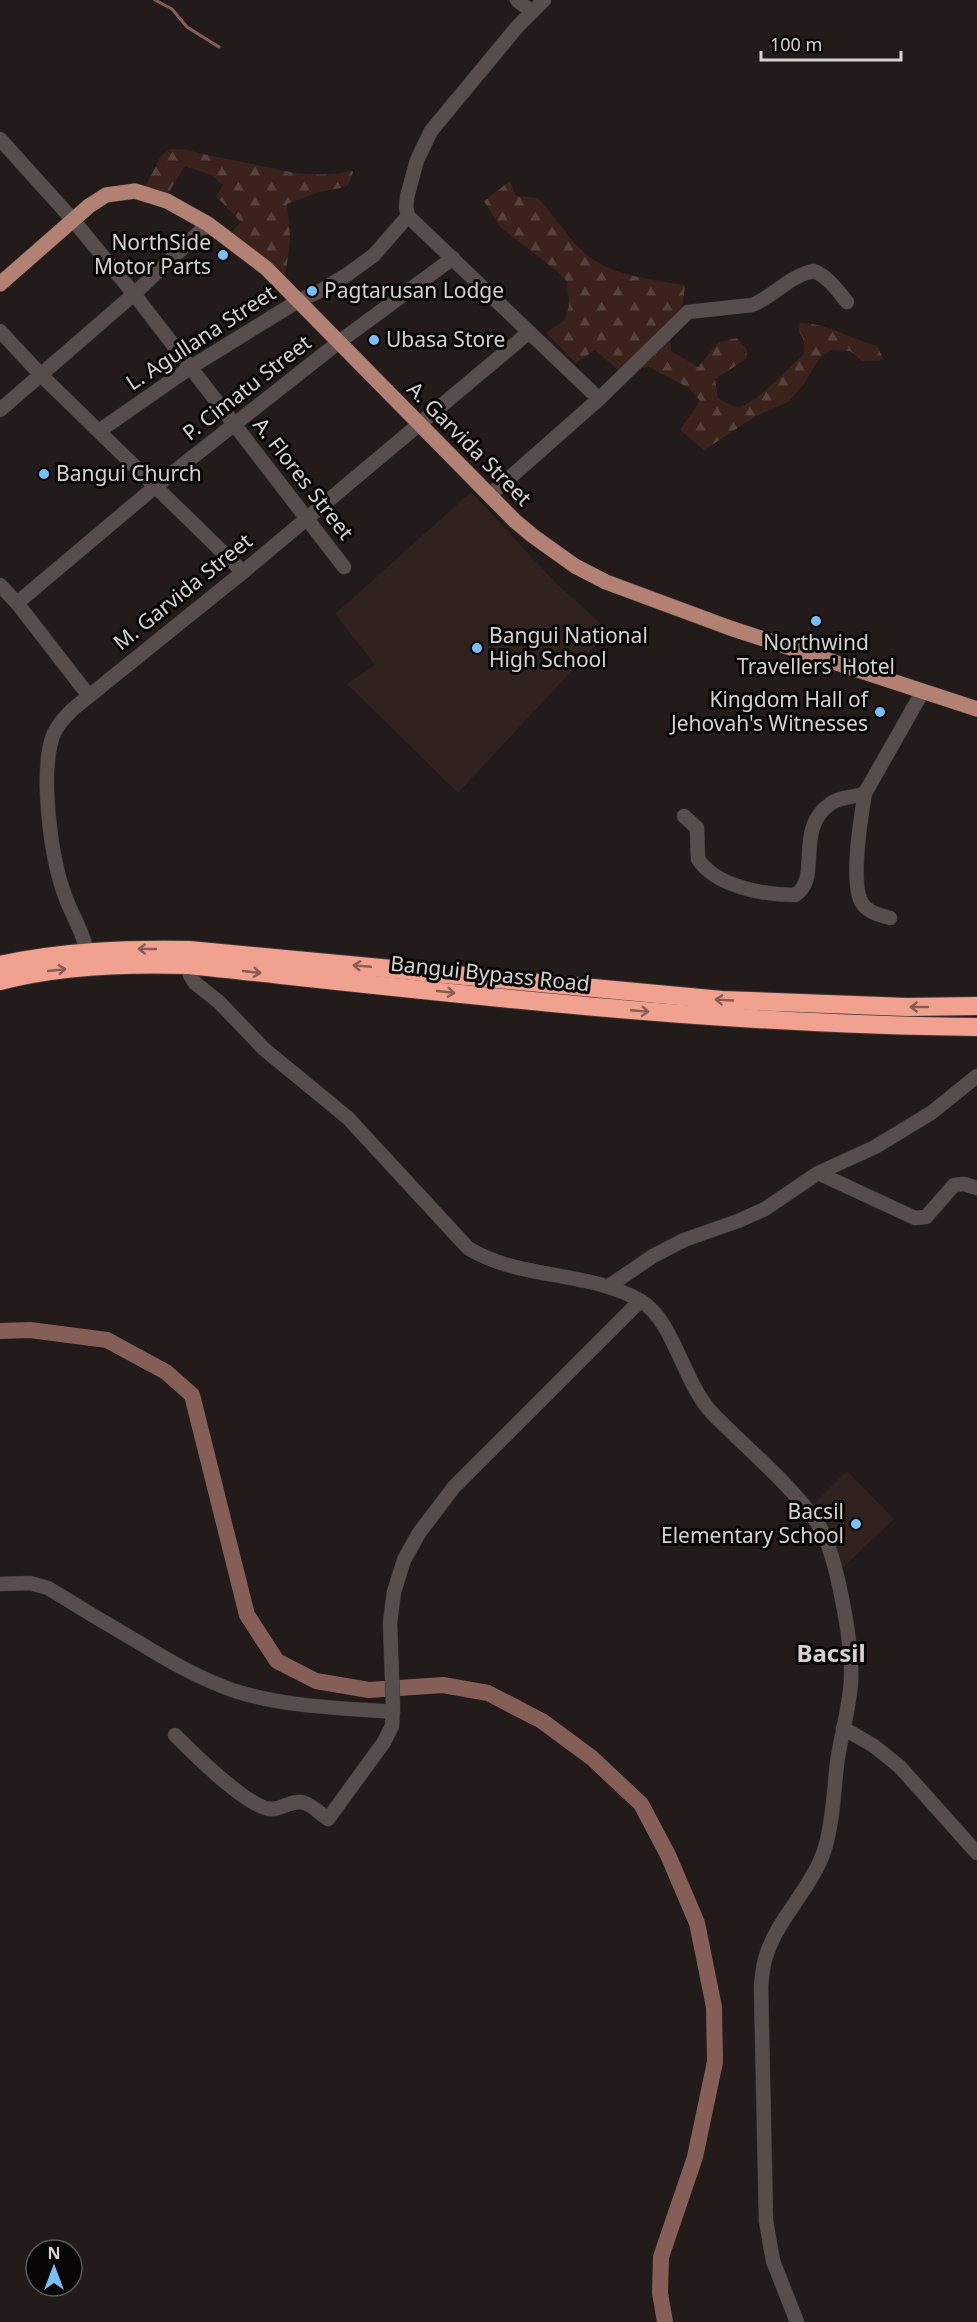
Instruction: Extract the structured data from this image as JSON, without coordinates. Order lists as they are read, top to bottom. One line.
{"streets":{"highway":["Bangui Bypass Road"],"main road":["A. Garvida Street"],"street":["L. Agullana Street","P. Cimatu Street","A. Flores Street","M. Garvida Street"]},"crossings":[["L. Agullana Street","A. Garvida Street"],["L. Agullana Street","A. Flores Street"],["P. Cimatu Street","A. Garvida Street"],["P. Cimatu Street","A. Flores Street"],["A. Garvida Street","A. Flores Street"],["A. Garvida Street","M. Garvida Street"],["A. Flores Street","M. Garvida Street"],["M. Garvida Street","Bangui Bypass Road"]],"districts":["Bacsil"],"places":["NorthSide Motor Parts","Pagtarusan Lodge","Ubasa Store","Bangui Church","Northwind Travellers' Hotel","Bangui National High School","Kingdom Hall of Jehovah's Witnesses","Bacsil Elementary School"],"scale_bar":"100 m","north":"top"}
